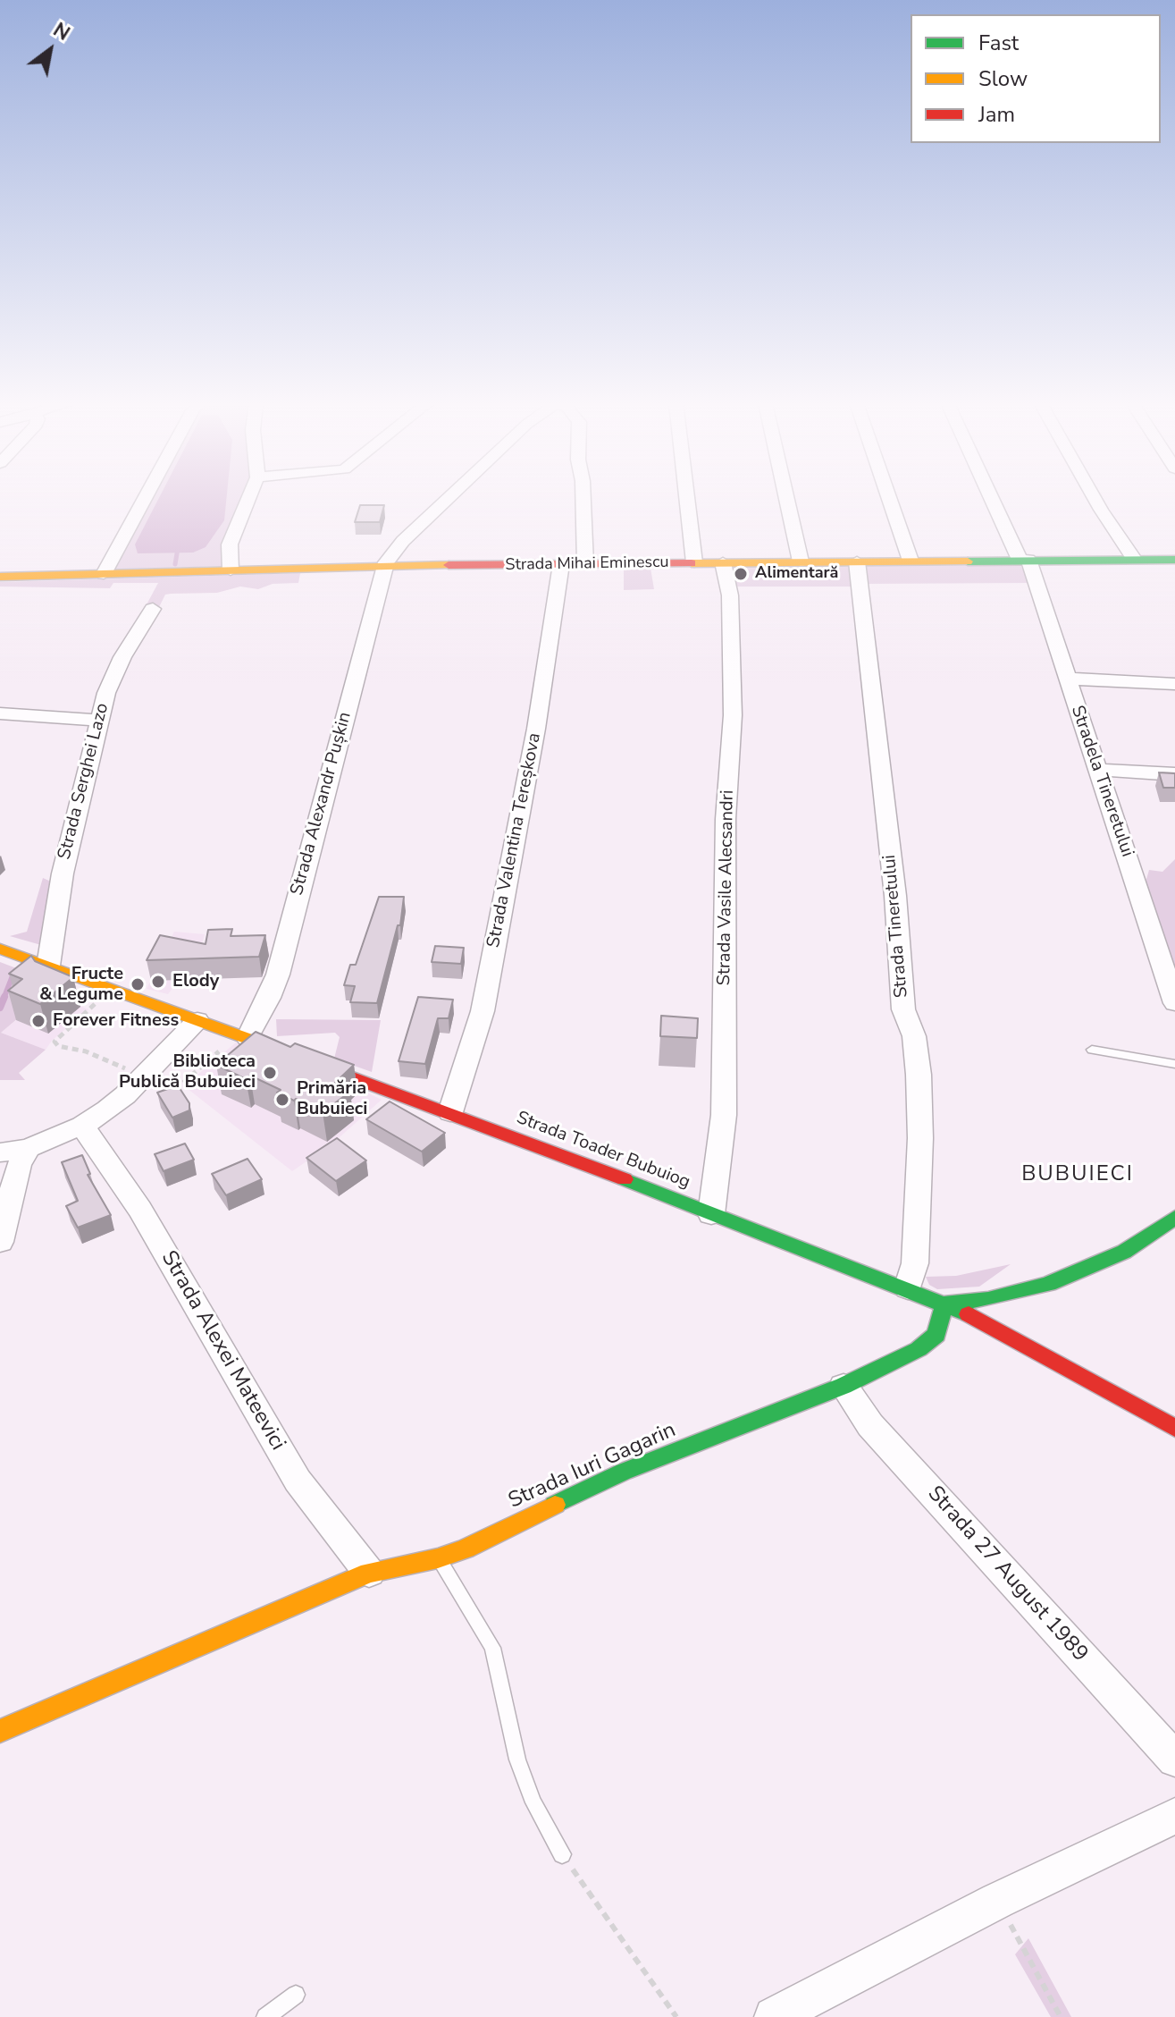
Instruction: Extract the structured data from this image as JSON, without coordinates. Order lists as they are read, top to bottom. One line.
{"streets":{"street":["Strada Mihai Eminescu","Strada Serghei Lazo","Stradela Tineretului","Strada Alexandr Pușkin","Strada Valentina Tereșkova","Strada Vasile Alecsandri","Strada Tineretului","Strada Toader Bubuiog","Strada Alexei Mateevici","Strada Iuri Gagarin","Strada 27 August 1989"]},"crossings":[["Strada Mihai Eminescu","Stradela Tineretului"],["Strada Mihai Eminescu","Strada Alexandr Pușkin"],["Strada Mihai Eminescu","Strada Valentina Tereșkova"],["Strada Mihai Eminescu","Strada Vasile Alecsandri"],["Strada Mihai Eminescu","Strada Tineretului"],["Strada Serghei Lazo","Strada Toader Bubuiog"],["Strada Alexandr Pușkin","Strada Toader Bubuiog"],["Strada Valentina Tereșkova","Strada Toader Bubuiog"],["Strada Vasile Alecsandri","Strada Toader Bubuiog"],["Strada Tineretului","Strada Toader Bubuiog"],["Strada Toader Bubuiog","Strada Iuri Gagarin"],["Strada Alexei Mateevici","Strada Iuri Gagarin"],["Strada Iuri Gagarin","Strada 27 August 1989"]],"districts":["BUBUIECI"],"places":["Alimentară","Elody","Fructe & Legume","Forever Fitness","Biblioteca Publică Bubuieci","Primăria Bubuieci"],"legend":["Fast","Slow","Jam"],"north":"top right"}
